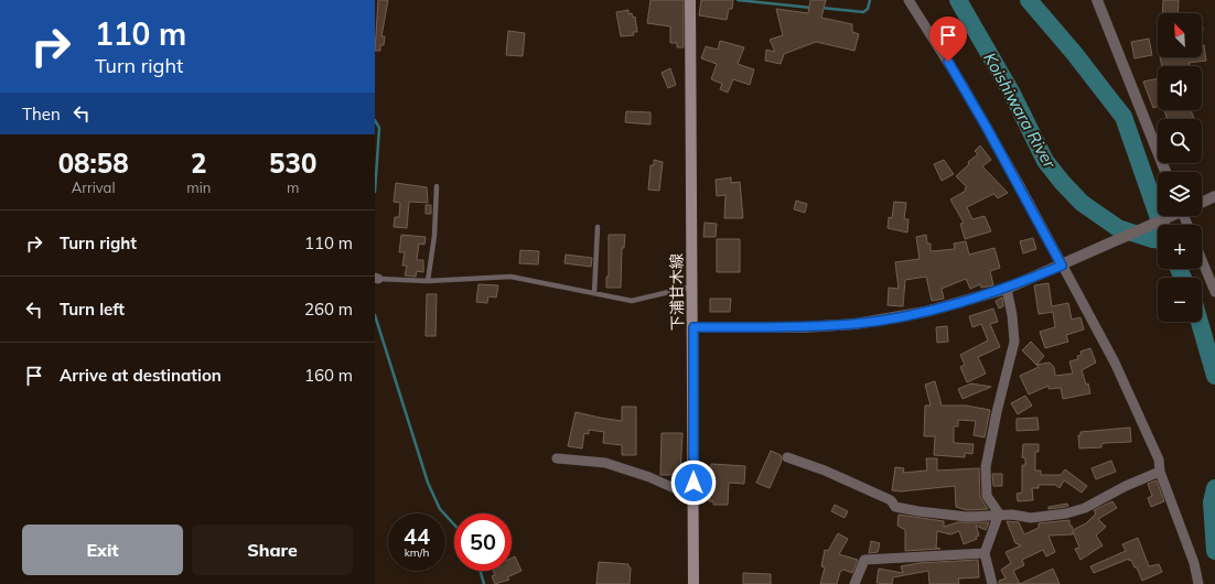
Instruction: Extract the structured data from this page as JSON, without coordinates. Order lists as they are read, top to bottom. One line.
{"streets":{"main road":["下浦甘木線"]},"water":["Koishiwara River"],"north":"top left","page":{"turn":["110 m","Turn right"],"map_buttons":["+","−"],"then":"Then","eta":["08:58","Arrival","2","min","530","m"],"list":[{"name":"Turn right","value":"110 m"},{"name":"Turn left","value":"260 m"},{"name":"Arrive at destination","value":"160 m"}],"speed":"44 km/h","limit":"50","buttons":["Exit","Share"]}}
